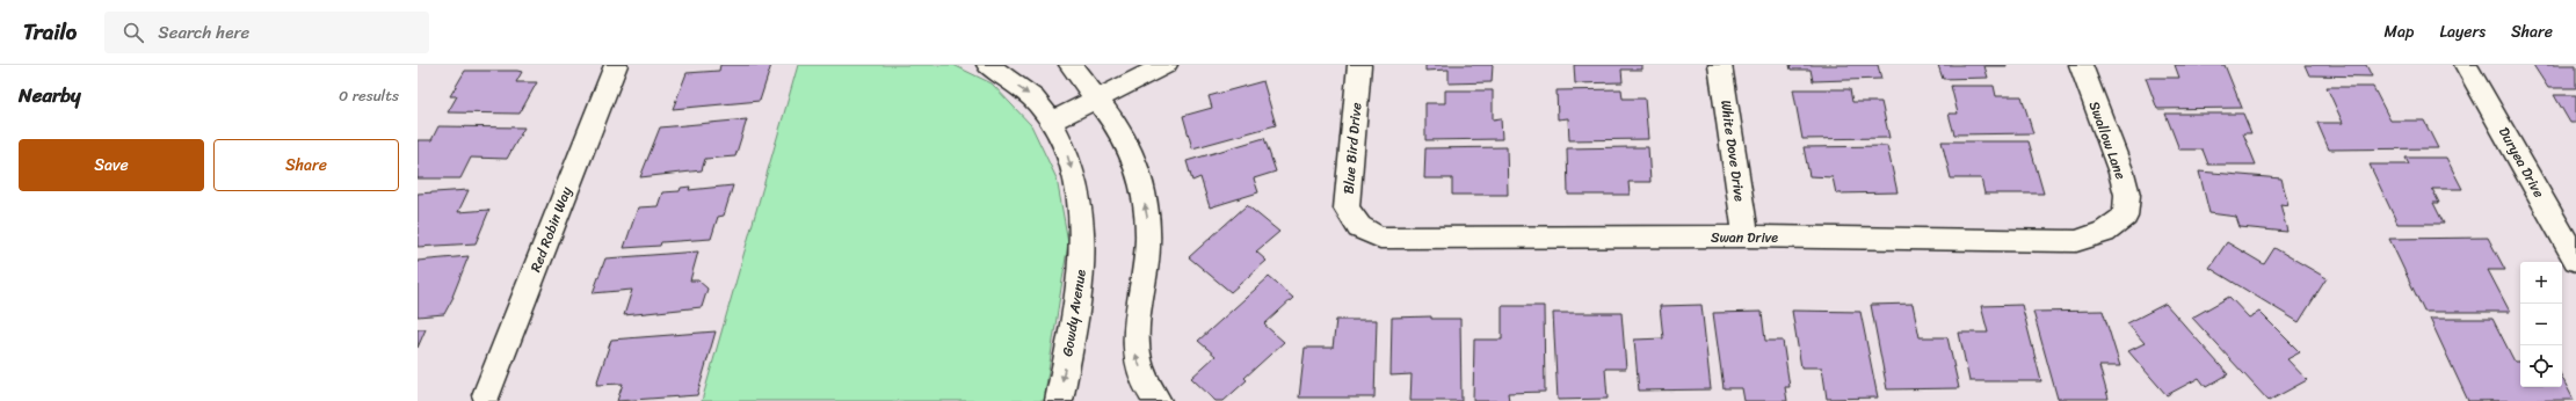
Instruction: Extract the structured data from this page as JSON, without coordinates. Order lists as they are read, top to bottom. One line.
{"streets":{"street":["Swallow Lane","Blue Bird Drive","White Dove Drive","Duryea Drive","Red Robin Way","Swan Drive","Gowdy Avenue"]},"crossings":[["Swallow Lane","Swan Drive"],["Blue Bird Drive","Swan Drive"],["White Dove Drive","Swan Drive"]],"page":{"header":"Trailo","search":"Search here","nav":["Map","Layers","Share"],"heading":["Nearby","0 results"],"buttons":["Save","Share"],"map_buttons":["+","−"]}}
